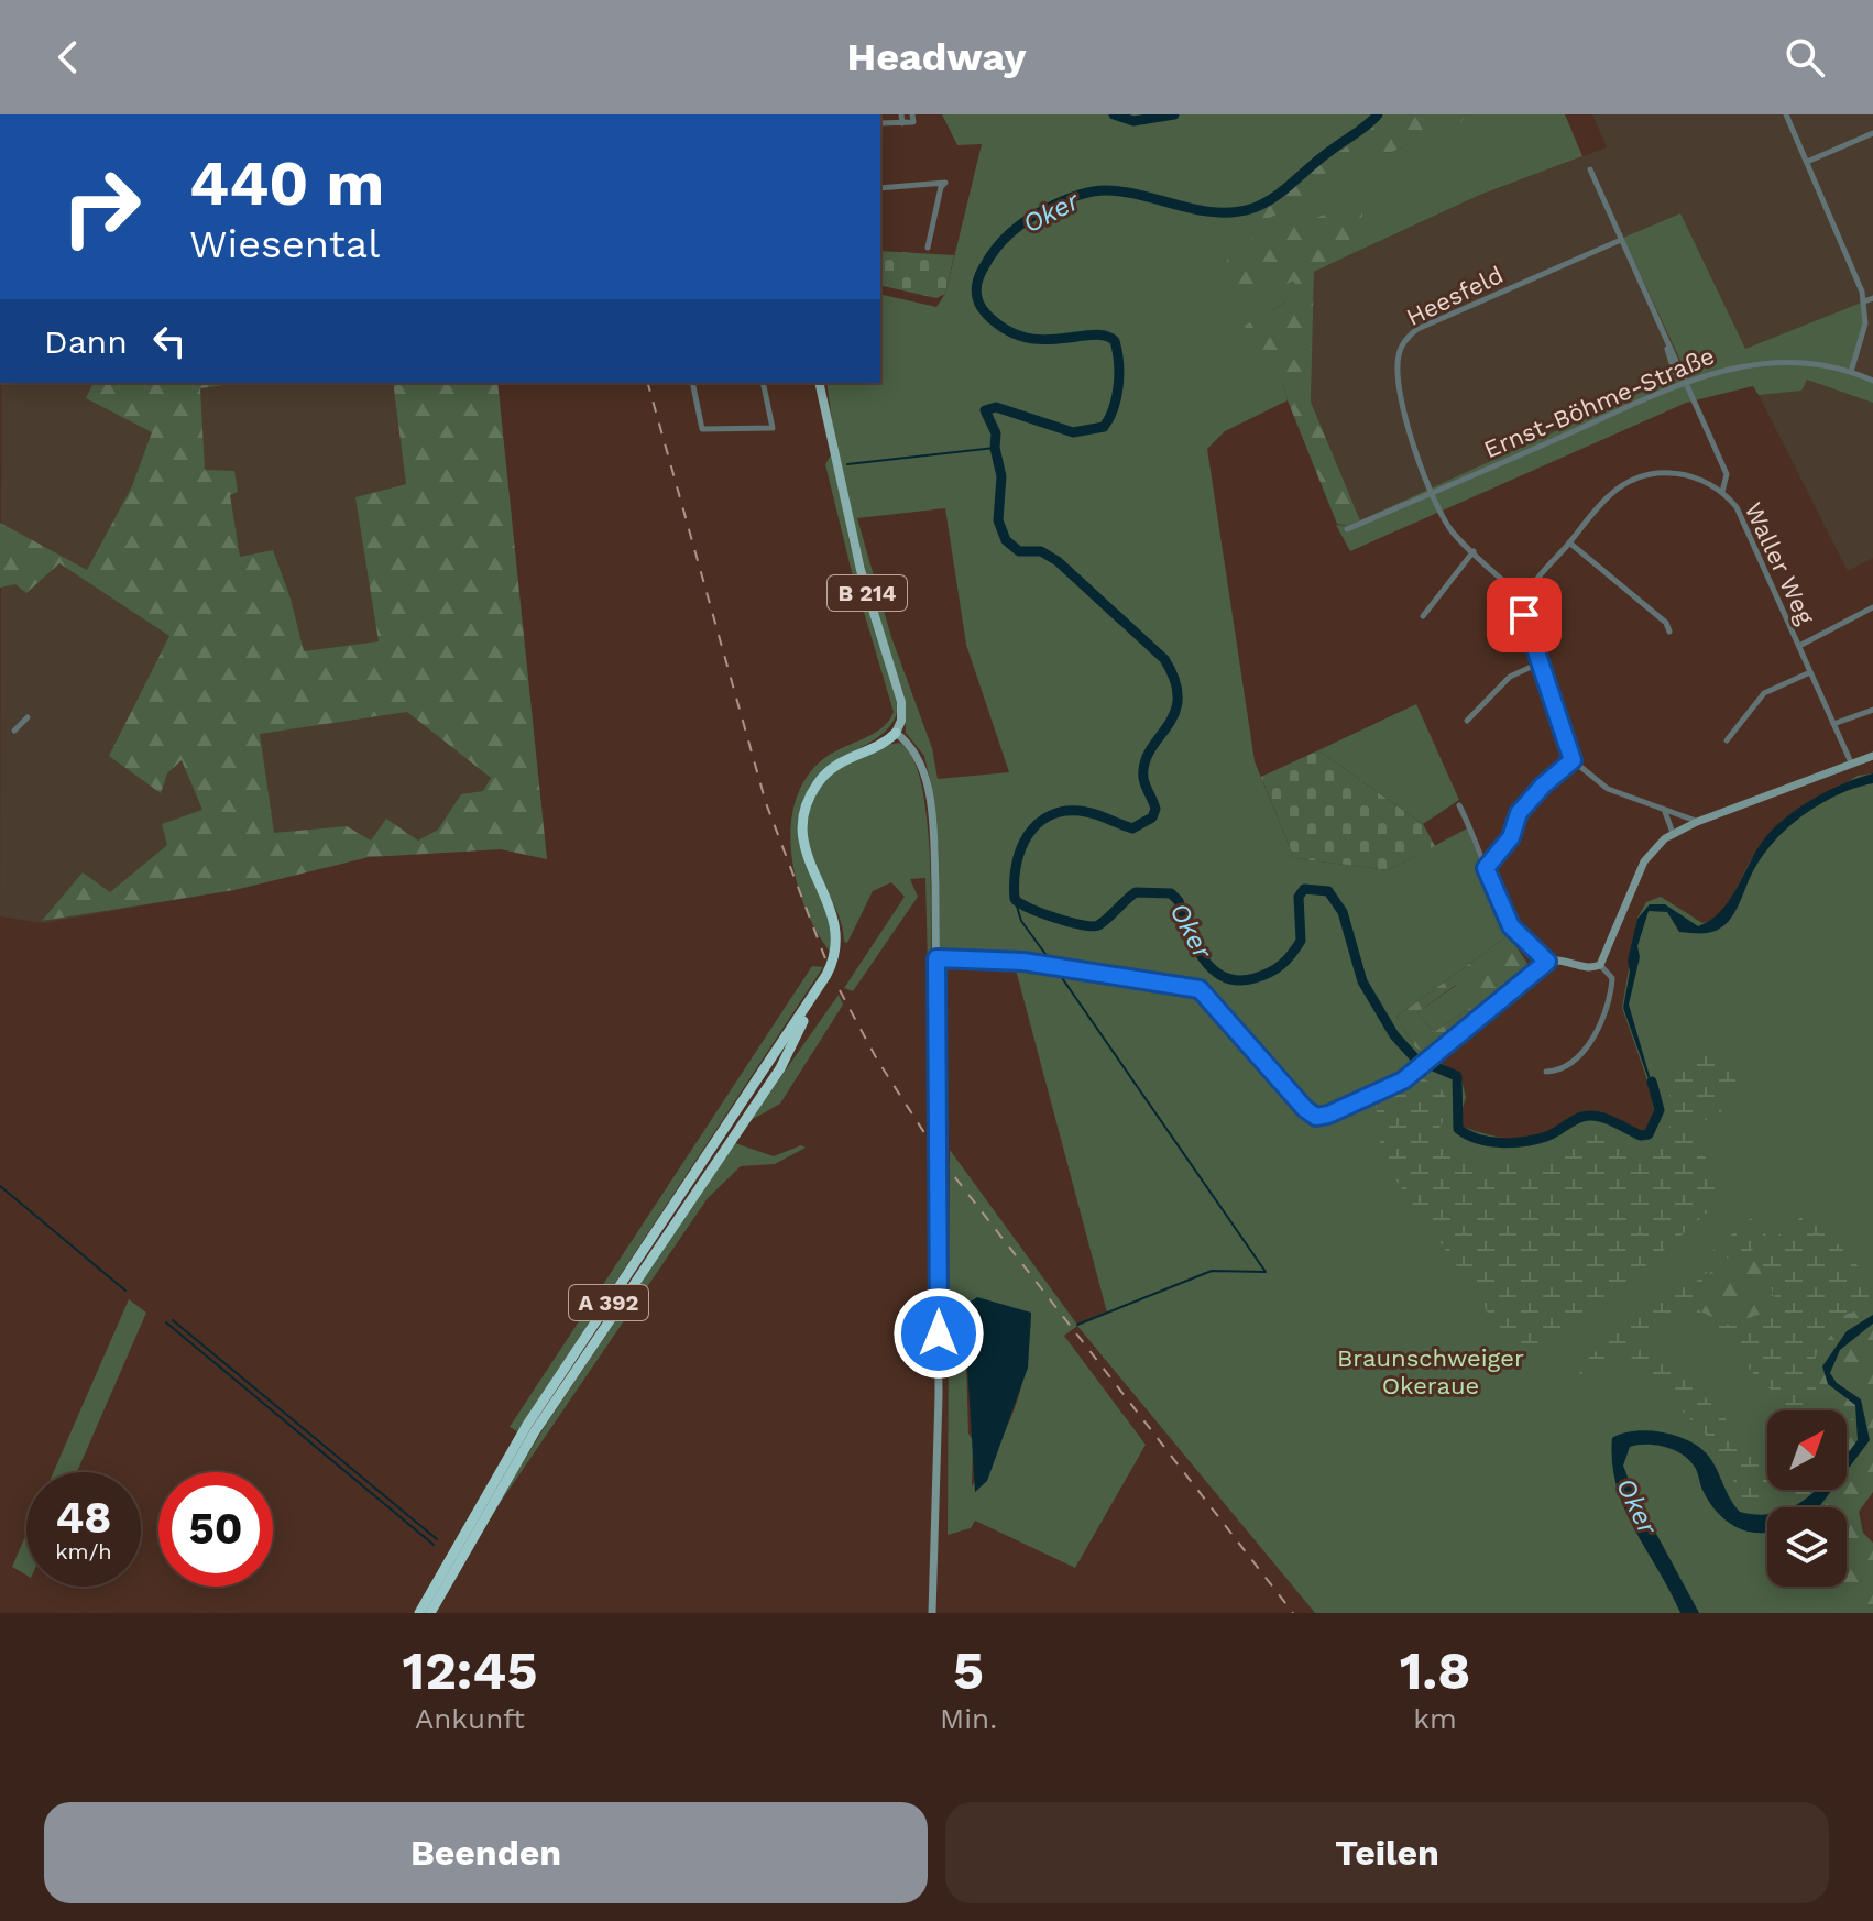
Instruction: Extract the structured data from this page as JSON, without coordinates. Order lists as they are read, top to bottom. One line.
{"streets":{"highway":["A 392"],"main road":["B 214"],"street":["Heesfeld","Ernst-Böhme-Straße","Waller Weg"]},"crossings":[["Heesfeld","Ernst-Böhme-Straße"],["Heesfeld","Waller Weg"],["Ernst-Böhme-Straße","Waller Weg"]],"water":["Oker"],"parks":["Braunschweiger Okeraue"],"north":"top right","page":{"header":"Headway","turn":["440 m","Wiesental"],"then":"Dann","speed":"48 km/h","limit":"50","eta":["12:45","Ankunft","5","Min.","1.8","km"],"buttons":["Beenden","Teilen"]}}
